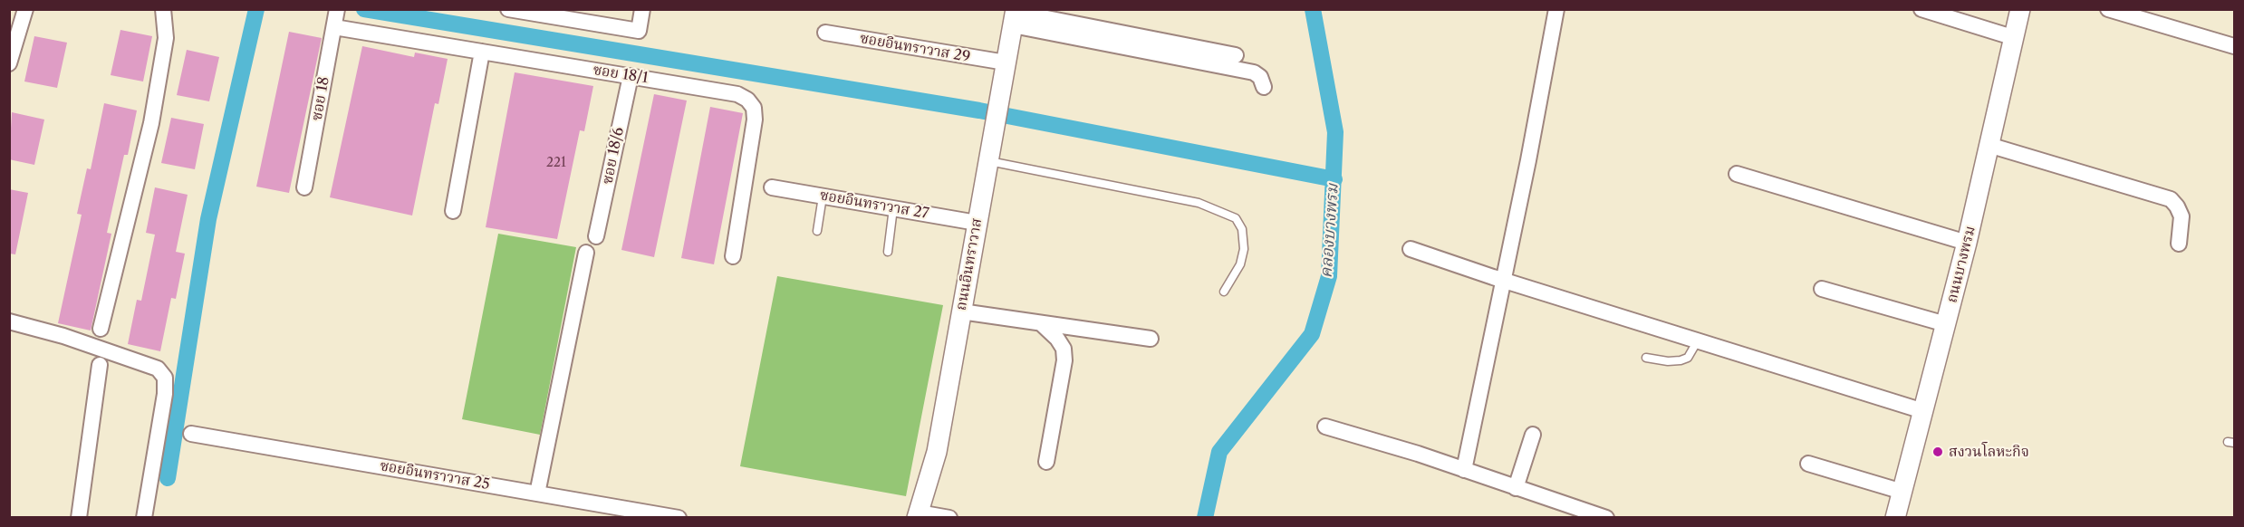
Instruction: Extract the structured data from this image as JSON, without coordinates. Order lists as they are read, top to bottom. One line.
{"streets":{"street":["ซอยอินทราวาส 29","ซอย 18/1","ซอย 18","ซอย 18/6","ซอยอินทราวาส 27","ถนนอินทราวาส","ถนนบางพรม","ซอยอินทราวาส 25"]},"crossings":[["ซอยอินทราวาส 29","ถนนอินทราวาส"],["ซอย 18/1","ซอย 18"],["ซอย 18/1","ซอย 18/6"],["ซอยอินทราวาส 27","ถนนอินทราวาส"]],"water":["คลองบางพรม"],"places":["สงวนโลหะกิจ"],"house_numbers":["221"]}
